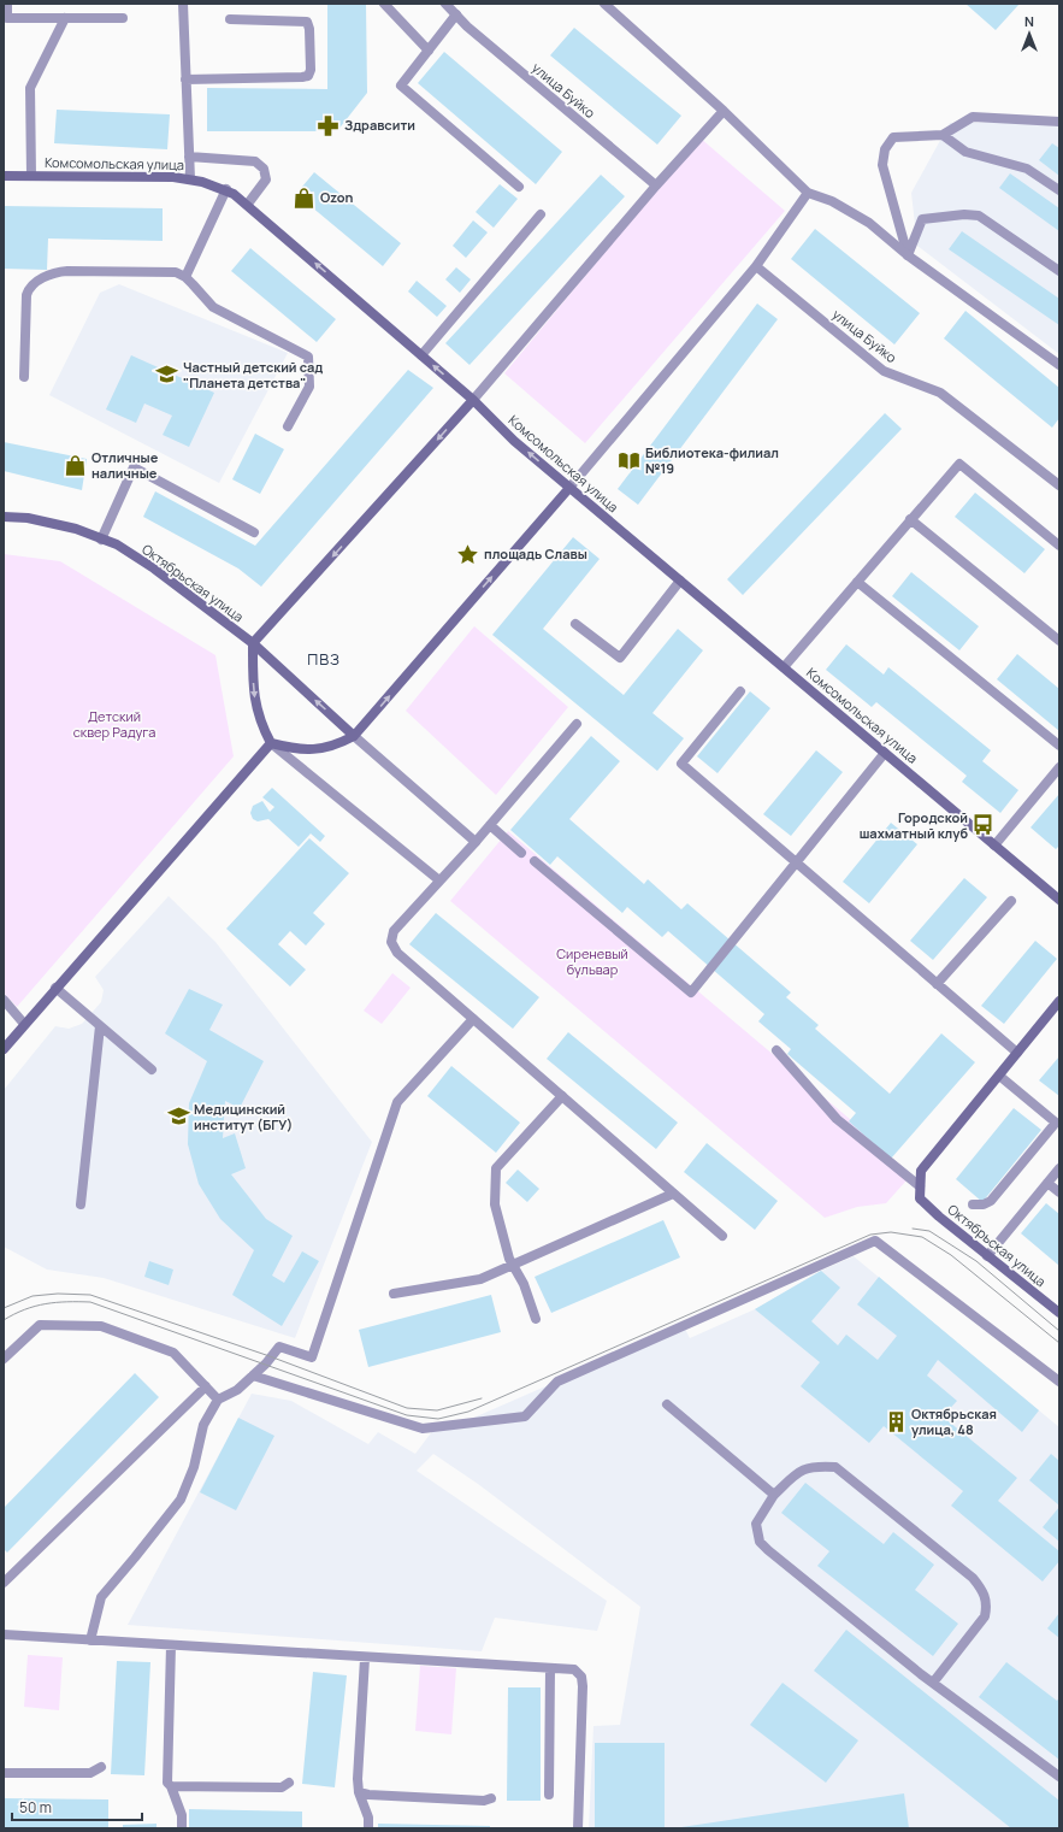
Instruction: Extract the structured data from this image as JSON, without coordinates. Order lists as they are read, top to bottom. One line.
{"streets":{"street":["улица Буйко","Комсомольская улица","Октябрьская улица"]},"districts":["ПВЗ"],"parks":["Детский сквер Радуга","Сиреневый бульвар"],"places":{"pharmacy":["Здравсити"],"shop":["Ozon","Отличные наличные"],"school or university":["Частный детский сад \"Планета детства\"","Медицинский институт (БГУ)"],"library":["Библиотека-филиал №19"],"place":["площадь Славы"],"bus stop":["Городской шахматный клуб"],"building":["Октябрьская улица, 48"]},"scale_bar":"50 m","north":"top"}
